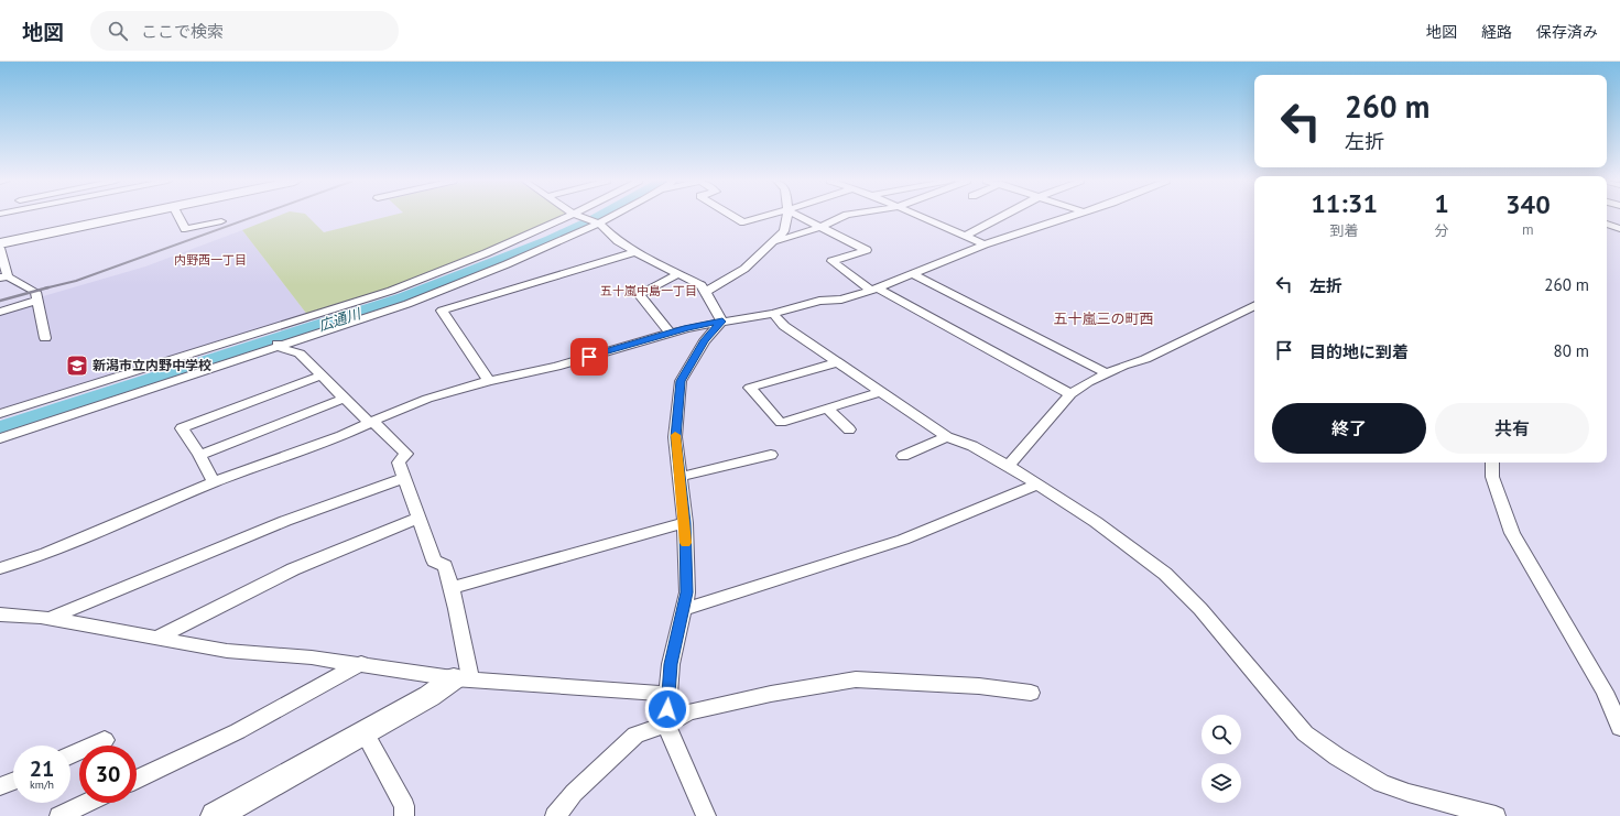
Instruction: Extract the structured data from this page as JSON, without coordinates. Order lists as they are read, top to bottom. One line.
{"districts":["内野西一丁目","五十嵐中島一丁目","五十嵐三の町西"],"water":["広通川"],"places":{"school or university":["新潟市立内野中学校"]},"page":{"header":"地図","search":"ここで検索","nav":["地図","経路","保存済み"],"turn":["260 m","左折"],"eta":["11:31","到着","1","分","340","m"],"list":[{"name":"左折","value":"260 m"},{"name":"目的地に到着","value":"80 m"}],"buttons":["終了","共有"],"speed":"21 km/h","limit":"30"}}
